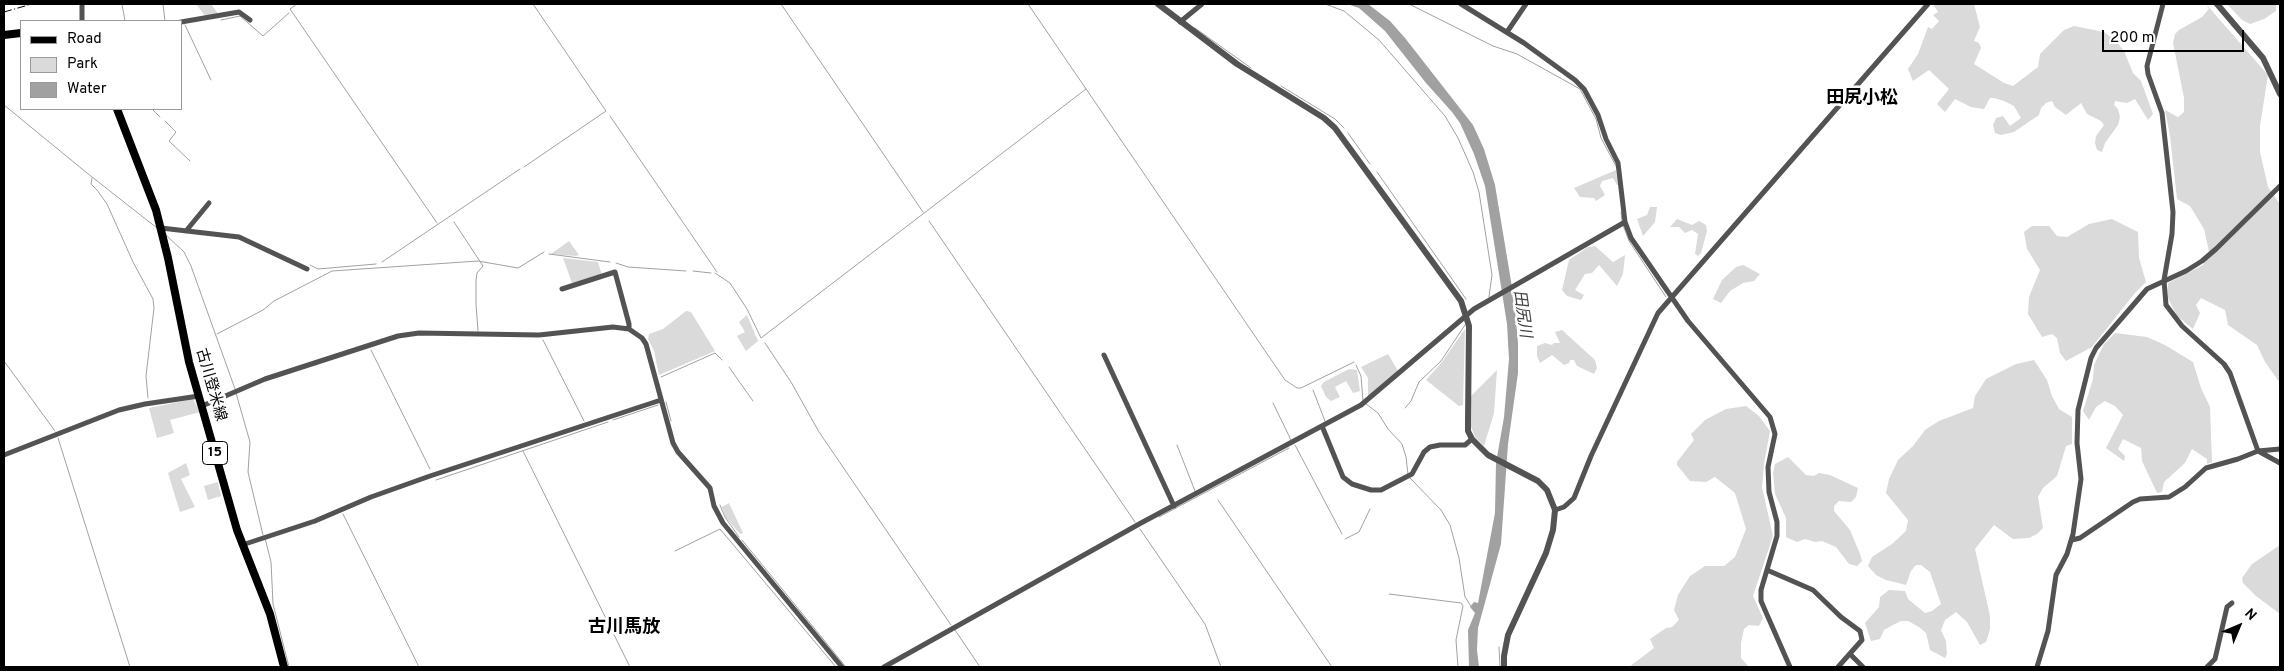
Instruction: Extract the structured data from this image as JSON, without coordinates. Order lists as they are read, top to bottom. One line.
{"streets":{"main road":["古川登米線","15"]},"districts":["田尻小松","古川馬放"],"water":["田尻川"],"legend":["Road","Park","Water"],"scale_bar":"200 m","north":"top right"}
